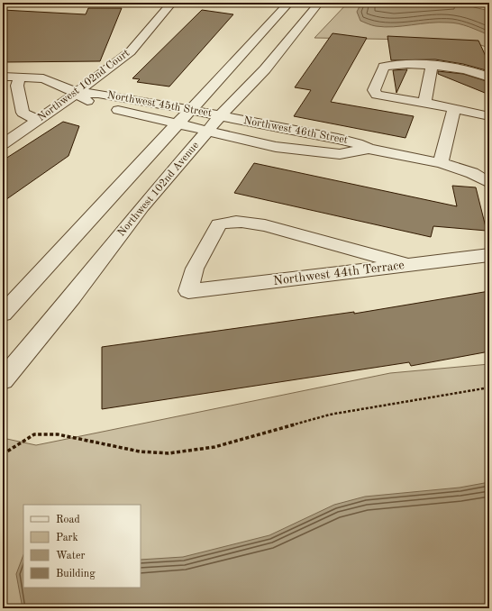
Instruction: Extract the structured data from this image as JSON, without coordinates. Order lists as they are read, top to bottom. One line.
{"streets":{"street":["Northwest 102nd Court","Northwest 45th Street","Northwest 46th Street","Northwest 102nd Avenue","Northwest 44th Terrace"]},"crossings":[["Northwest 102nd Court","Northwest 45th Street"],["Northwest 45th Street","Northwest 46th Street"],["Northwest 45th Street","Northwest 102nd Avenue"],["Northwest 46th Street","Northwest 102nd Avenue"]],"legend":["Road","Park","Water","Building"]}
